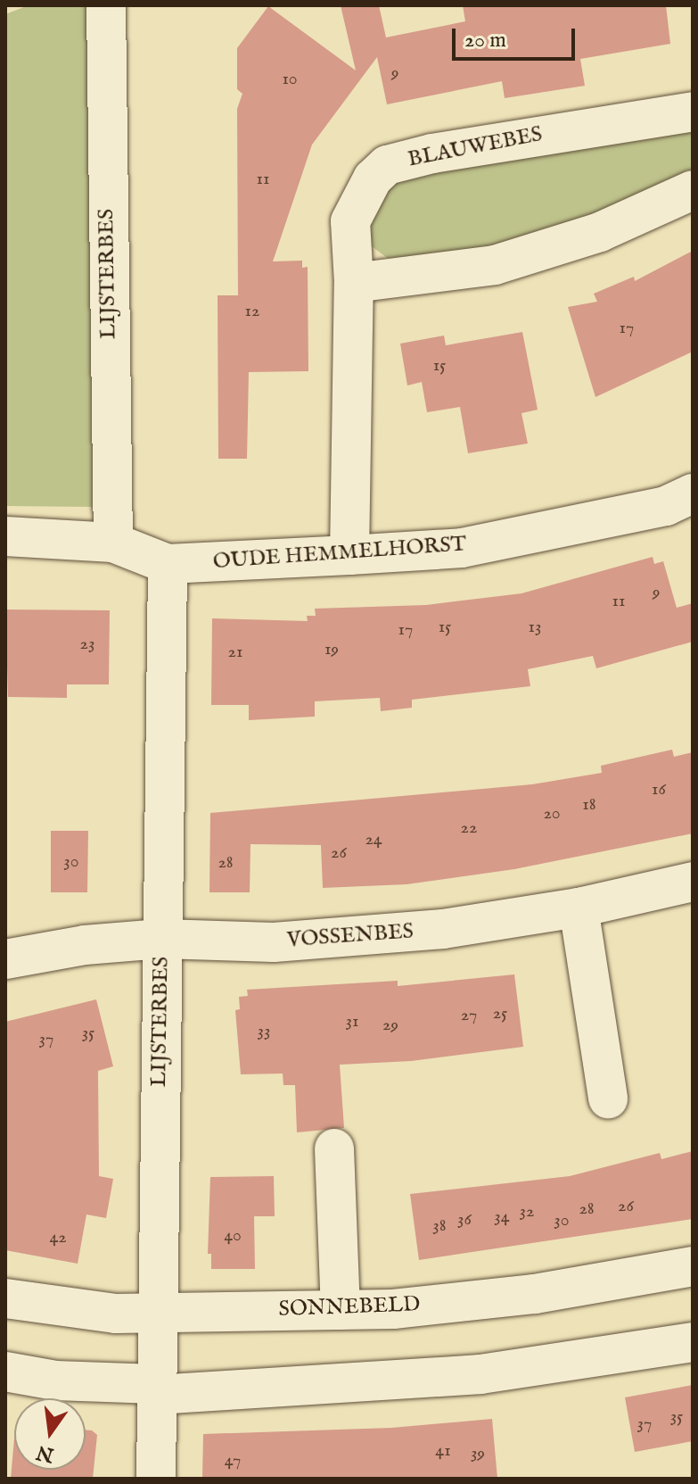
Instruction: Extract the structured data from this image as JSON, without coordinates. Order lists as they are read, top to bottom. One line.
{"streets":{"street":["BLAUWEBES","LIJSTERBES","OUDE HEMMELHORST","VOSSENBES","SONNEBELD"]},"crossings":[["BLAUWEBES","OUDE HEMMELHORST"],["LIJSTERBES","OUDE HEMMELHORST"],["LIJSTERBES","VOSSENBES"],["LIJSTERBES","SONNEBELD"]],"house_numbers":["9","10","11","12","17","15","9","11","15","13","17","23","19","21","16","18","20","22","24","26","30","28","25","27","31","29","33","35","37","26","28","32","34","36","30","38","40","42","35","37","41","39","47"],"scale_bar":"20 m","north":"bottom"}
